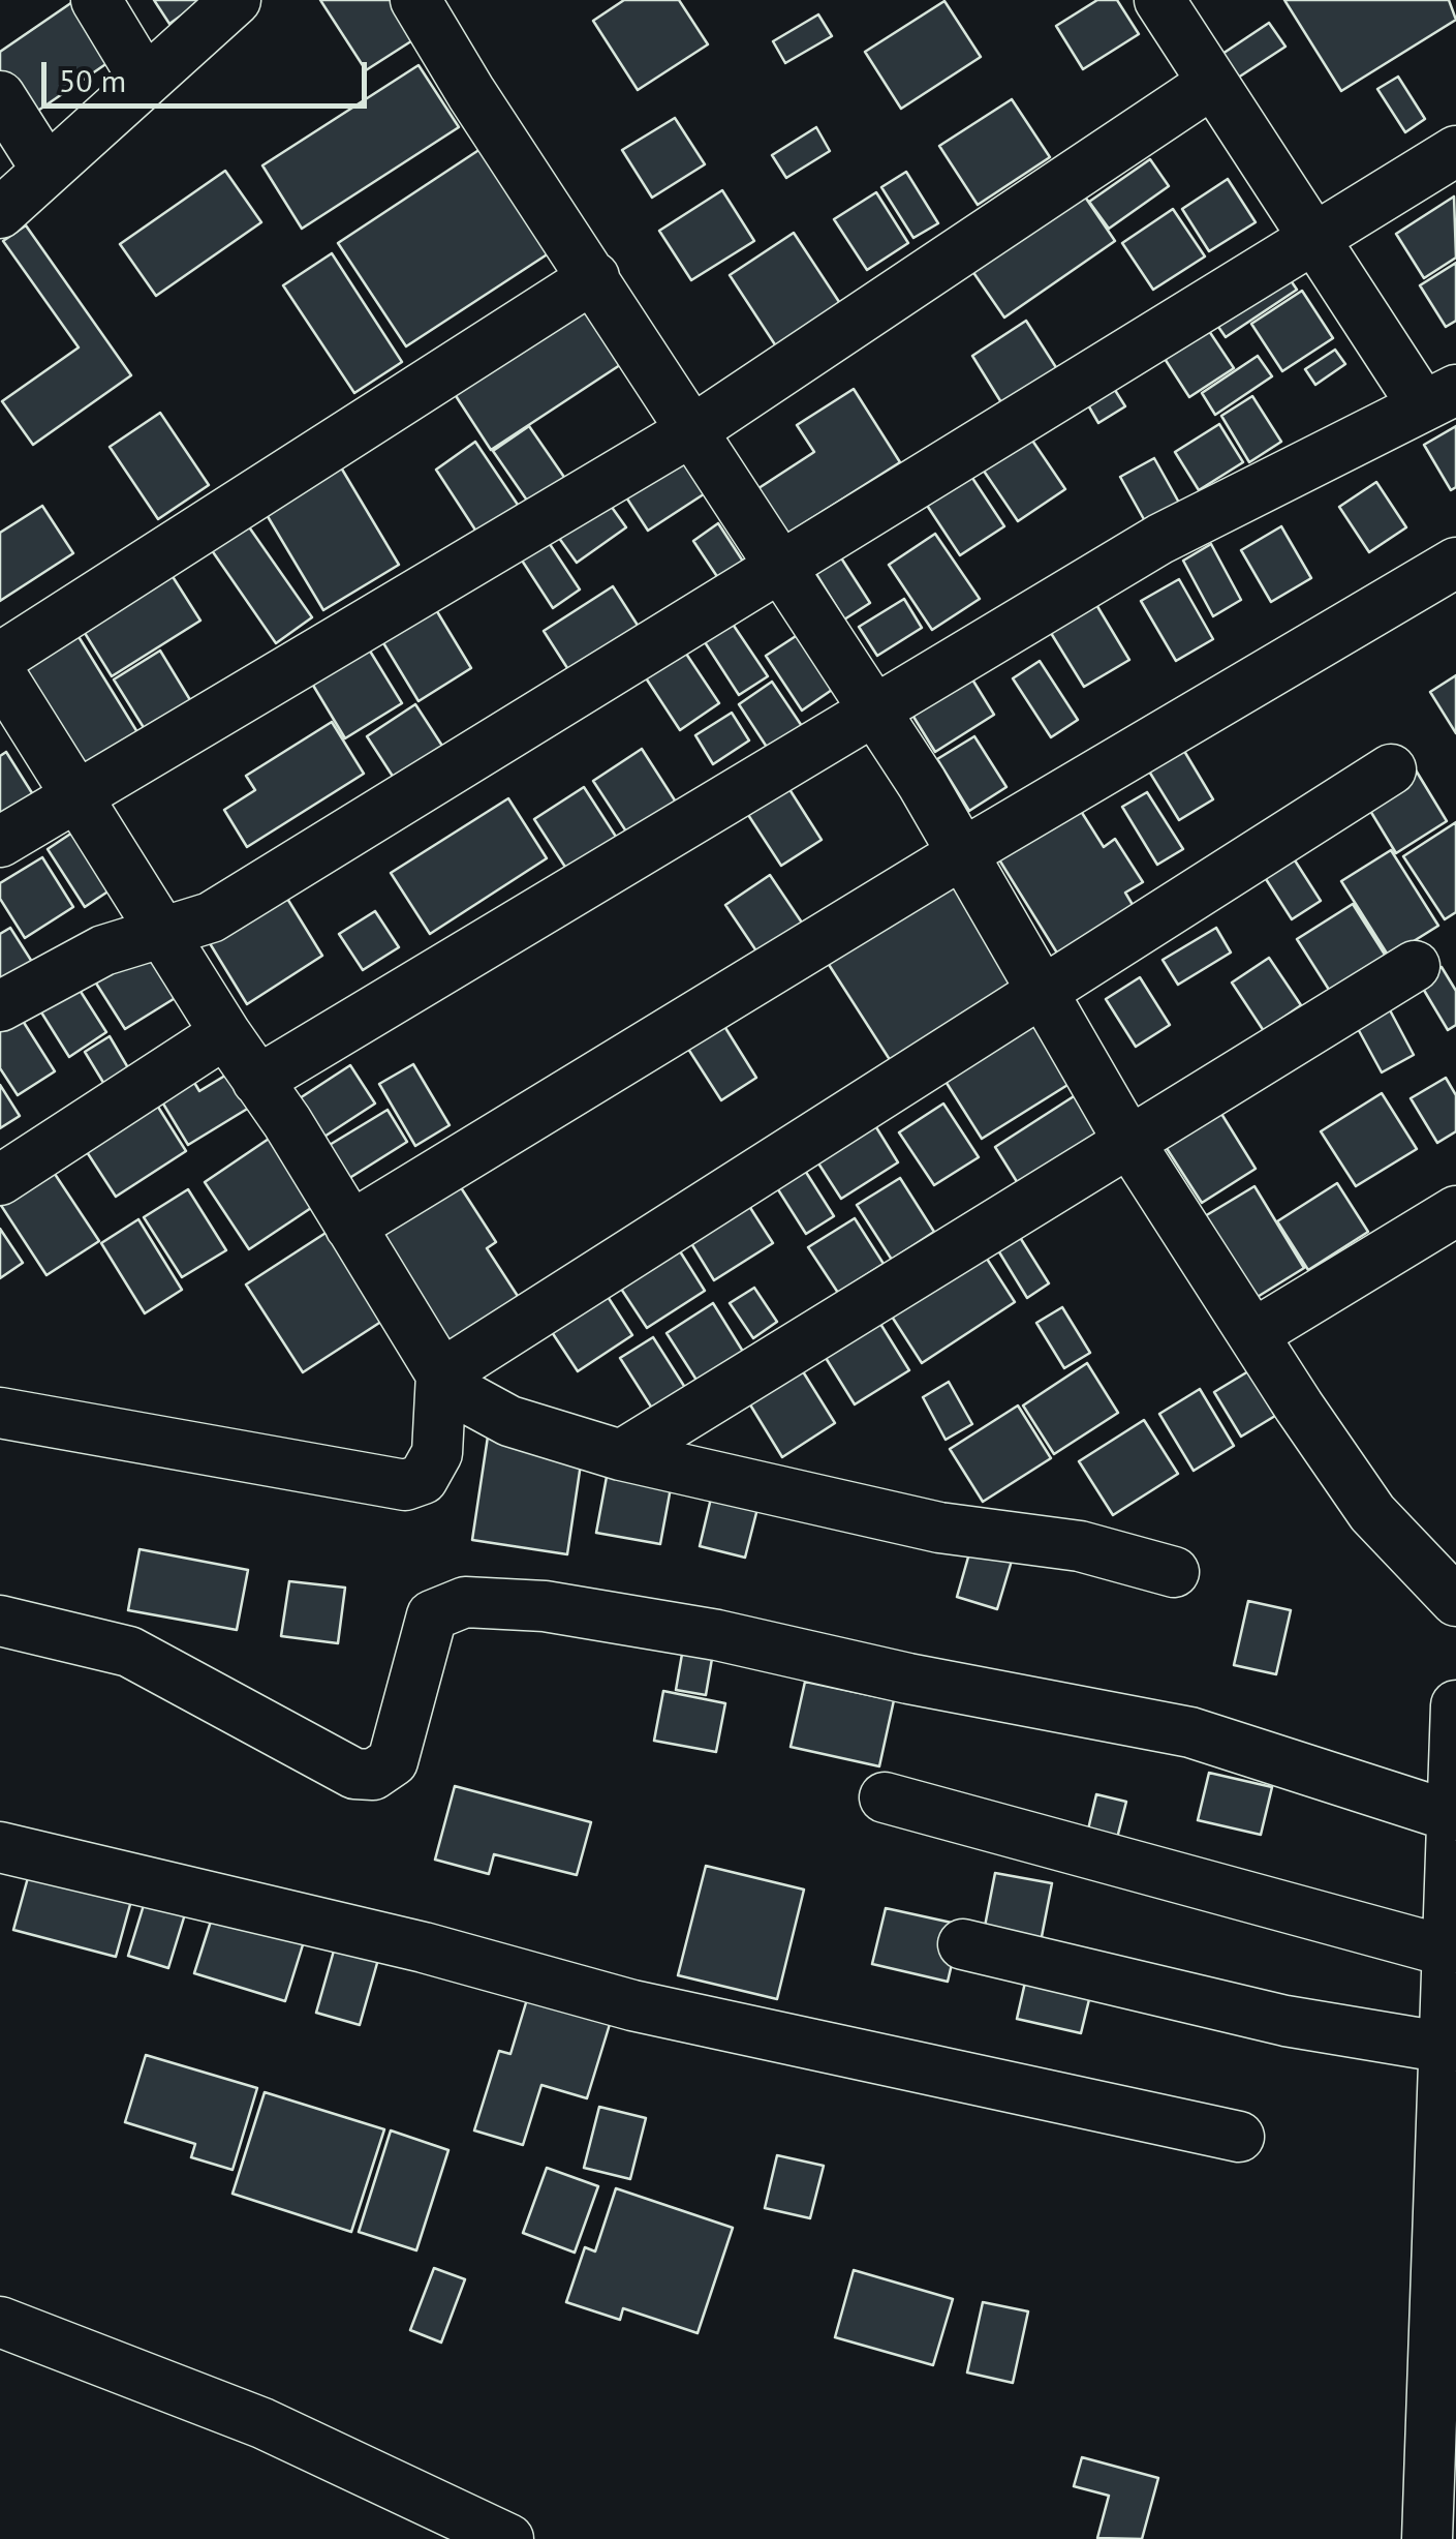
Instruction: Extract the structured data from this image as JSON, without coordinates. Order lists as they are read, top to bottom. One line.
{"scale_bar":"50 m"}
